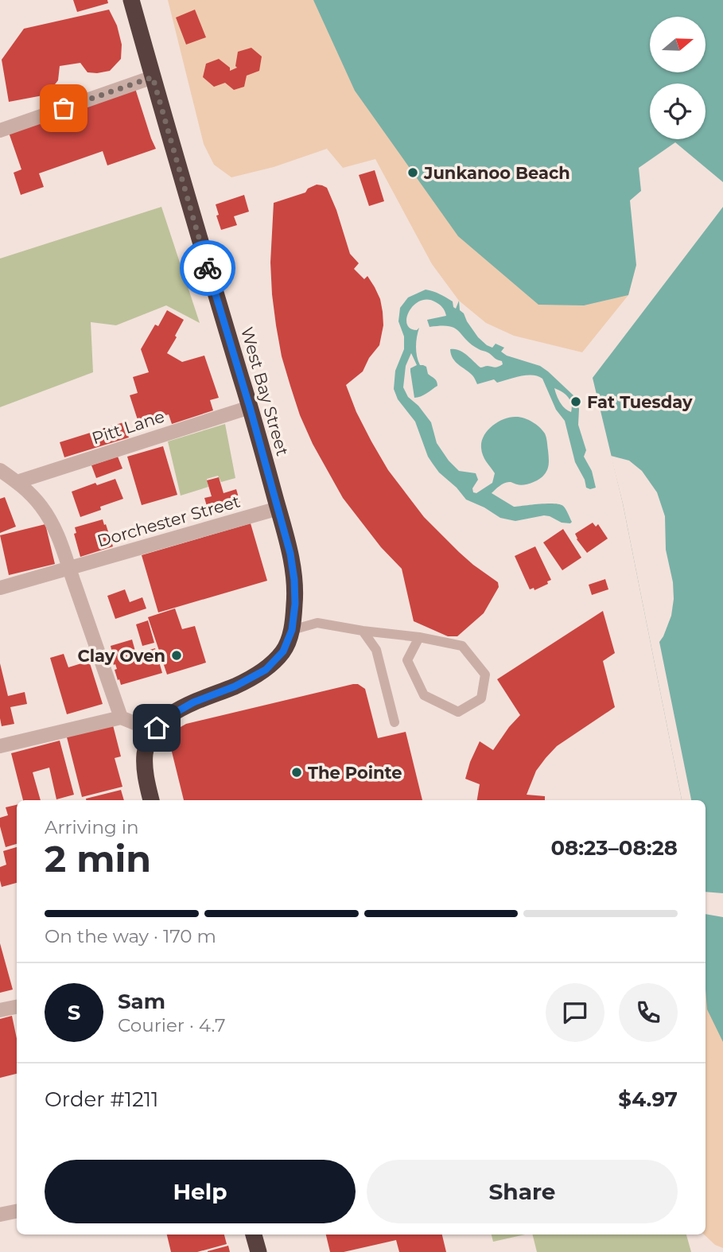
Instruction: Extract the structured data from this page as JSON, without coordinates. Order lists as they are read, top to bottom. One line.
{"streets":{"highway":["West Bay Street"],"street":["Pitt Lane","Dorchester Street"]},"crossings":[["West Bay Street","Pitt Lane"],["West Bay Street","Dorchester Street"]],"places":["Junkanoo Beach","Fat Tuesday","Clay Oven","The Pointe"],"north":"right","page":{"heading":["2 min","Arriving in","08:23–08:28"],"panel":["Sam","Courier · 4.7","Order #1211","$4.97"],"bar":"On the way · 170 m","round":"S","buttons":["Help","Share"]}}
